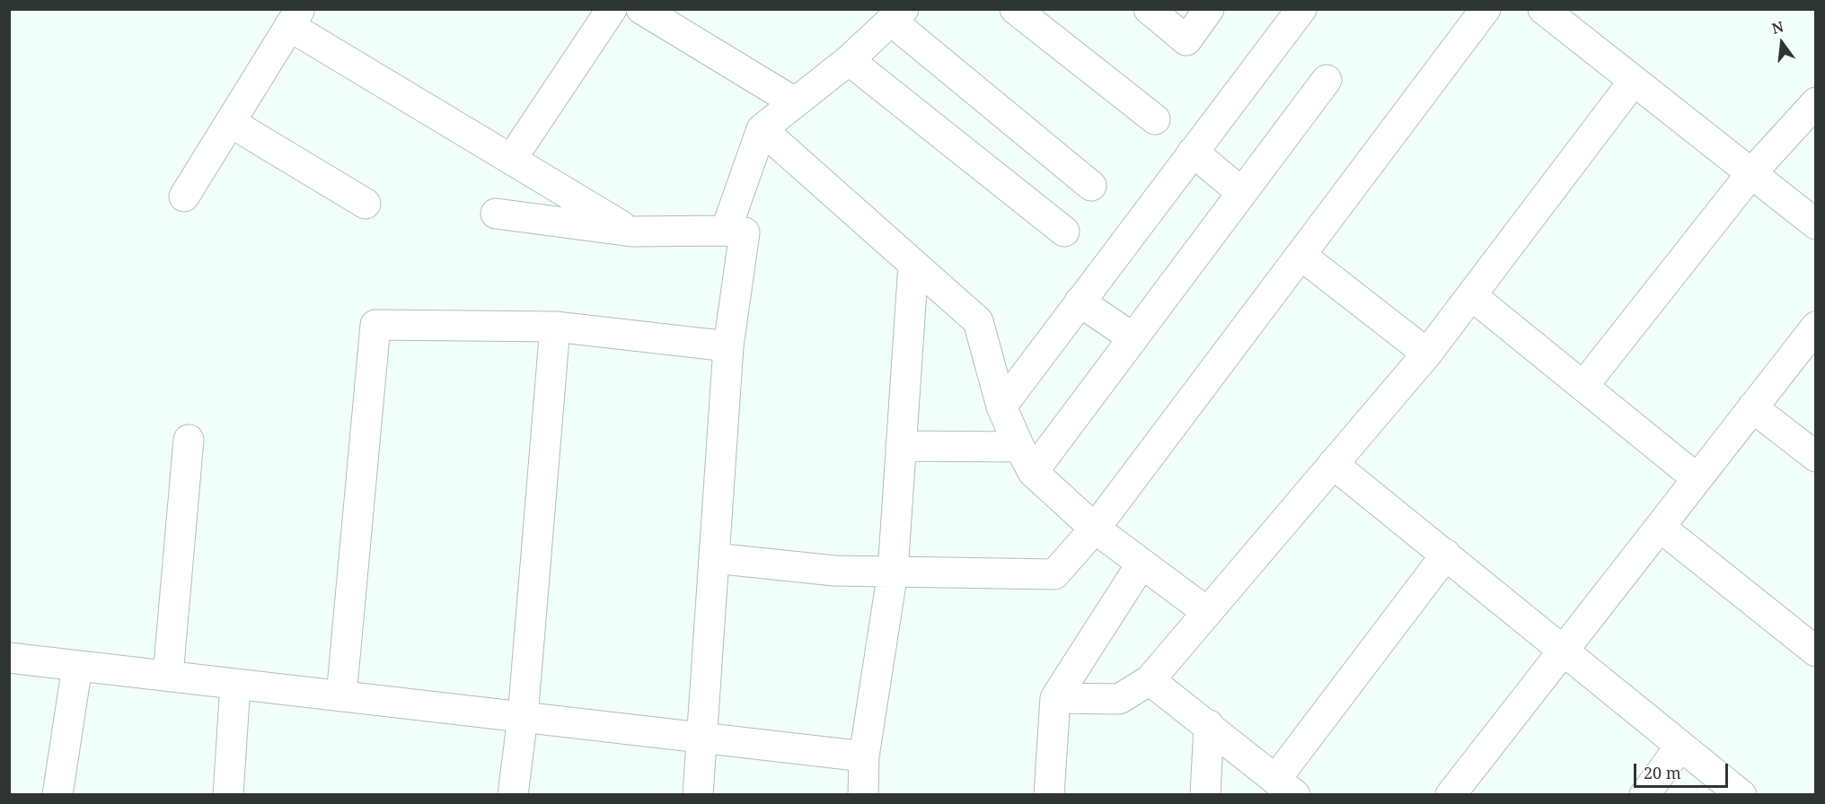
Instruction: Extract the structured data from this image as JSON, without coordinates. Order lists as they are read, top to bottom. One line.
{"scale_bar":"20 m","north":"top"}
